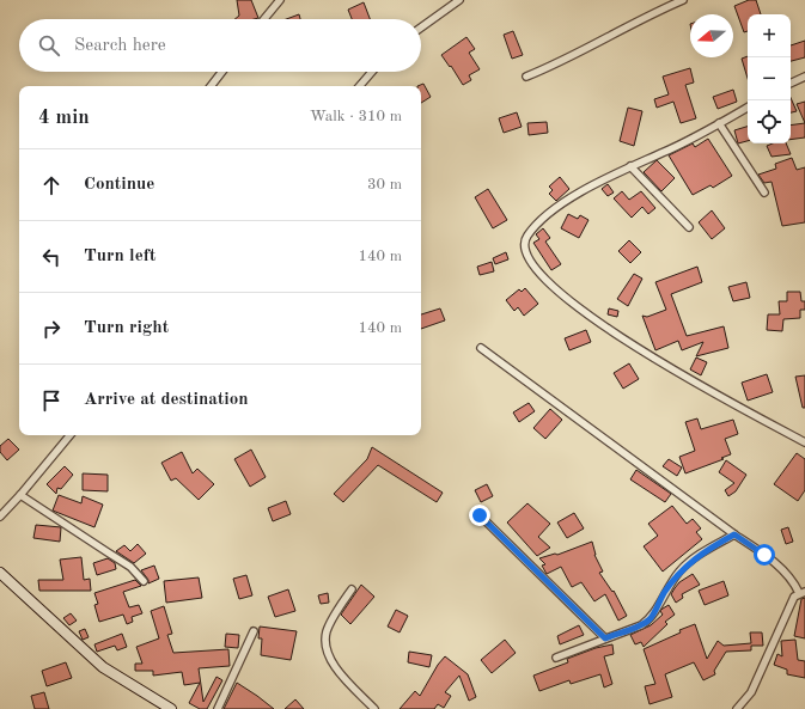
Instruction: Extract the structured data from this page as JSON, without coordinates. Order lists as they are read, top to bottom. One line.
{"north":"left","page":{"map_buttons":["+","−"],"search":"Search here","heading":["4 min","Walk · 310 m"],"list":[["Continue","30 m"],["Turn left","140 m"],["Turn right","140 m"],"Arrive at destination"]}}
